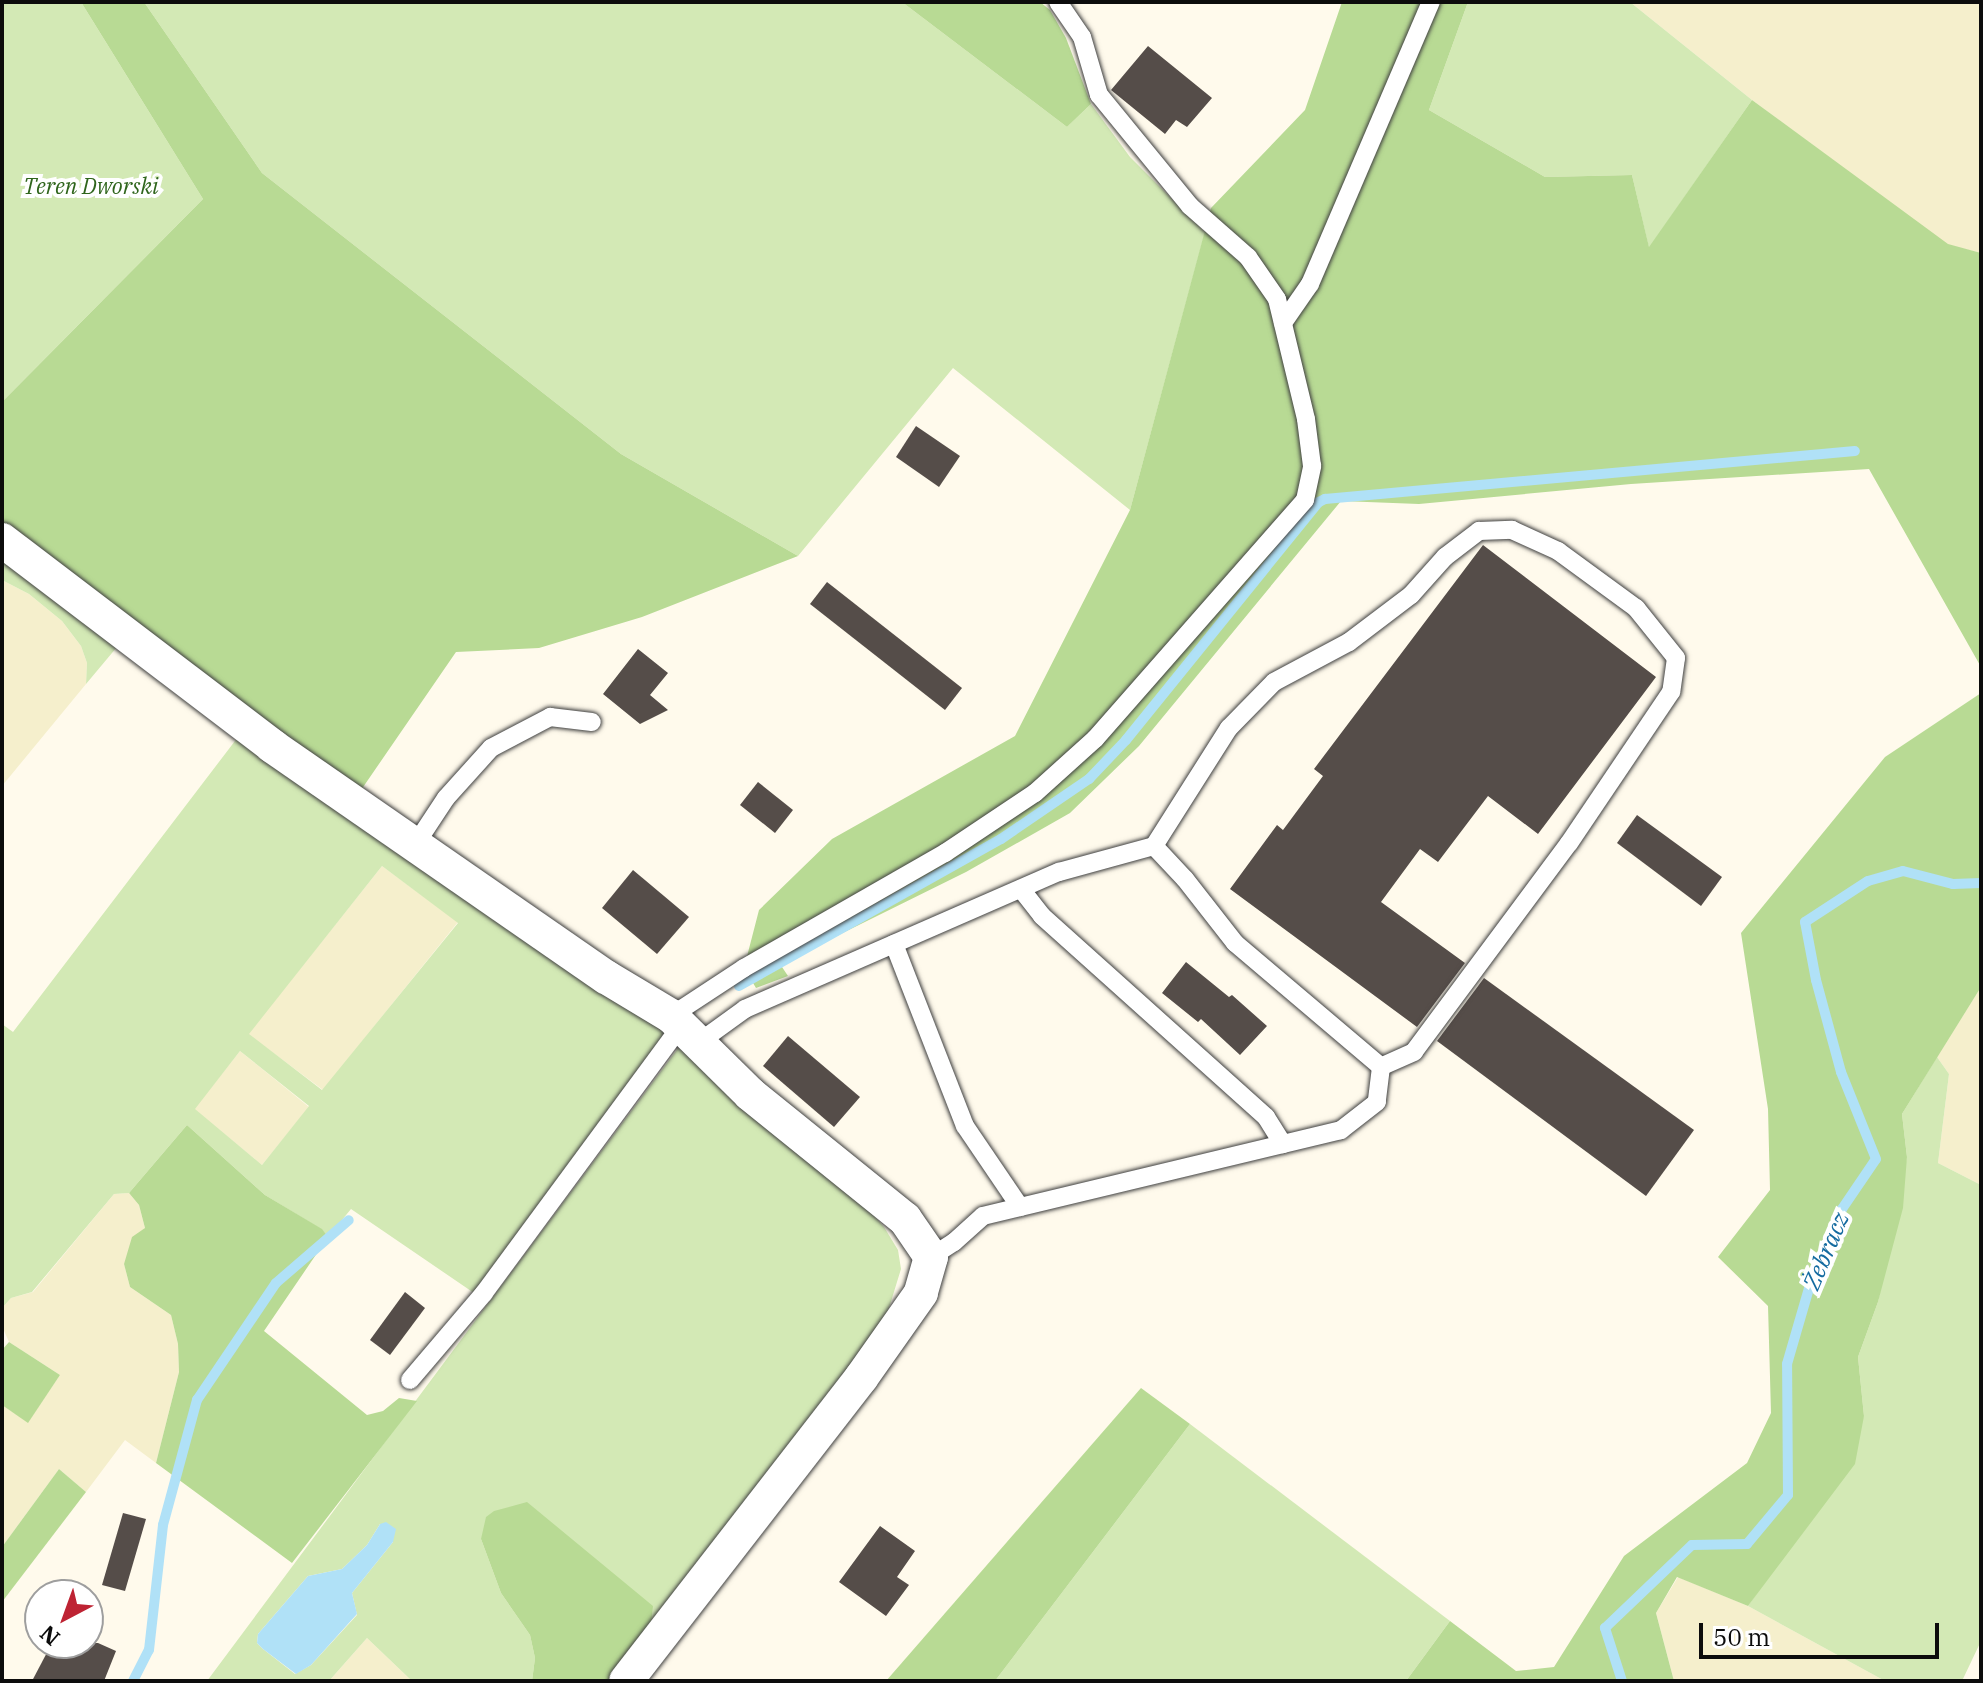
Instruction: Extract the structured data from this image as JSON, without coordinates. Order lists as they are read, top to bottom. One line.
{"water":["Żebracz"],"parks":["Teren Dworski"],"scale_bar":"50 m","north":"bottom left"}
